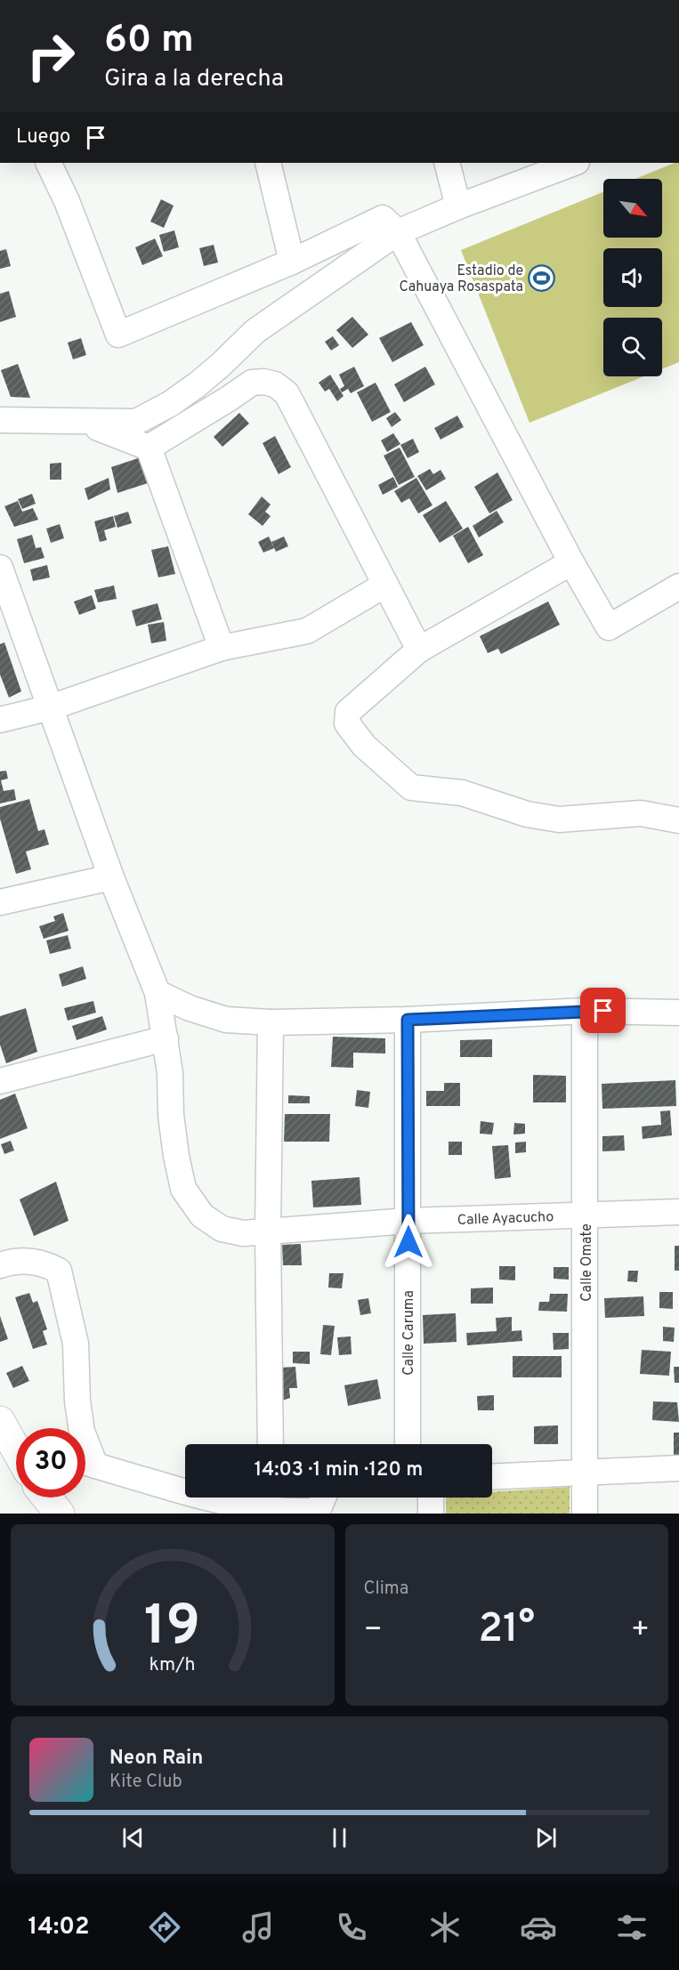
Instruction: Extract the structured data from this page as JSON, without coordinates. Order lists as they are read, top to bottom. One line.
{"streets":{"street":["Calle Ayacucho","Calle Omate","Calle Caruma"]},"crossings":[["Calle Ayacucho","Calle Omate"],["Calle Ayacucho","Calle Caruma"]],"places":{"sports":["Estadio de Cahuaya Rosaspata"]},"north":"bottom right","page":{"turn":["60 m","Gira a la derecha"],"then":"Luego","limit":"30","trip":"14:03 · 1 min · 120 m","tile":"Clima","heat":["−","21°","+"],"song":["Neon Rain","Kite Club"],"tabs":"14:02","gauge":["19","km/h"]}}
